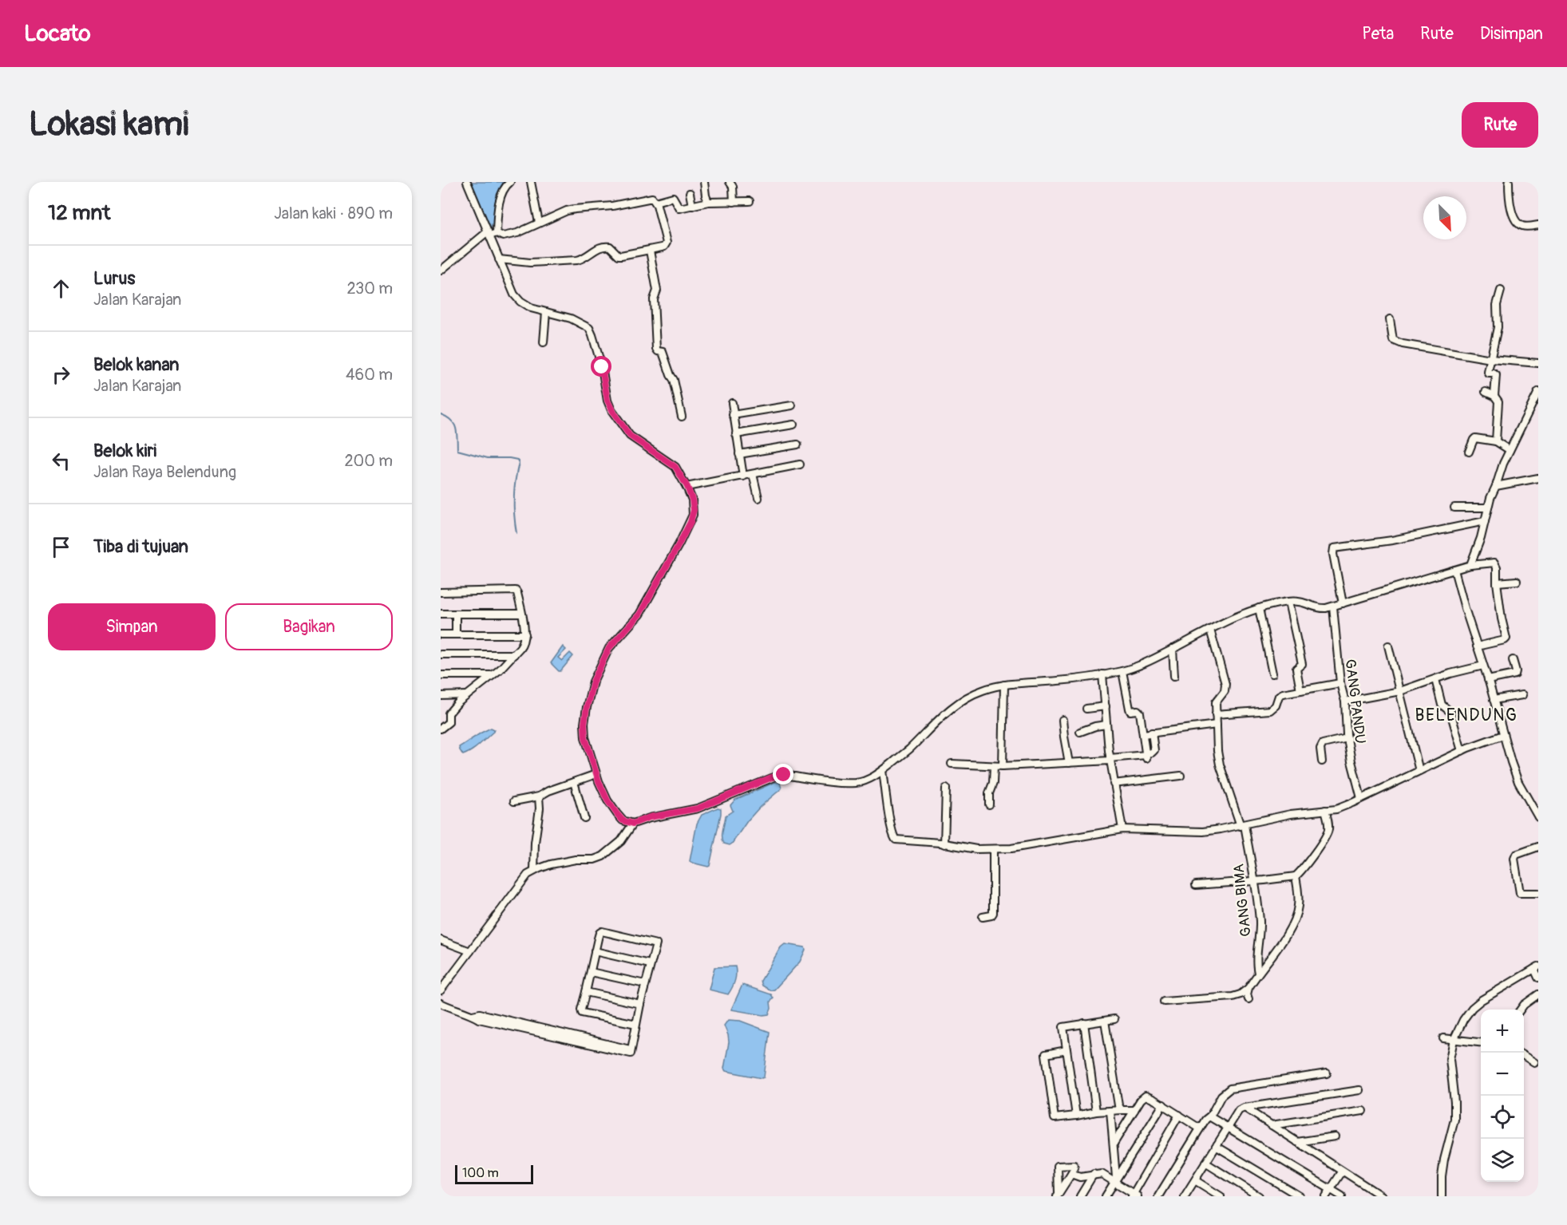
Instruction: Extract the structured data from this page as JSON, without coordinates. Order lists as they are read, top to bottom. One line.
{"streets":{"street":["GANG PANDU","GANG BIMA"]},"districts":["BELENDUNG"],"scale_bar":"100 m","north":"bottom right","page":{"header":"Locato","nav":["Peta","Rute","Disimpan"],"buttons":["Rute",["Simpan","Bagikan"]],"title":"Lokasi kami","heading":["12 mnt","Jalan kaki · 890 m"],"list":[["Lurus","Jalan Karajan","230 m"],["Belok kanan","Jalan Karajan","460 m"],["Belok kiri","Jalan Raya Belendung","200 m"],"Tiba di tujuan"],"map_buttons":["+","−"],"scale":"100 m"}}
